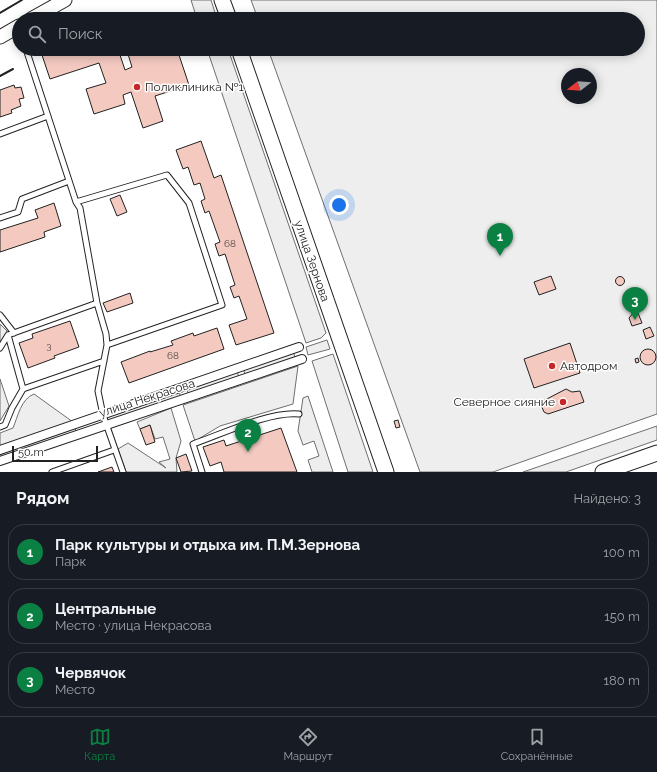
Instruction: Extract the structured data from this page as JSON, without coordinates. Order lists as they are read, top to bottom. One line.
{"streets":{"main road":["улица Зернова"],"street":["улица Некрасова"]},"places":["Поликлиника №1","Автодром","Северное сияние"],"house_numbers":["68","3","68"],"scale_bar":"50 m","north":"left","page":{"search":"Поиск","pins":["1","3","2"],"scale":"50 m","heading":["Рядом","Найдено: 3"],"list":[{"mark":"1","name":"Парк культуры и отдыха им. П.М.Зернова","note":"Парк","value":"100 m"},{"mark":"2","name":"Центральные","note":"Место · улица Некрасова","value":"150 m"},{"mark":"3","name":"Червячок","note":"Место","value":"180 m"}],"nav":["Карта","Маршрут","Сохранённые"]}}
